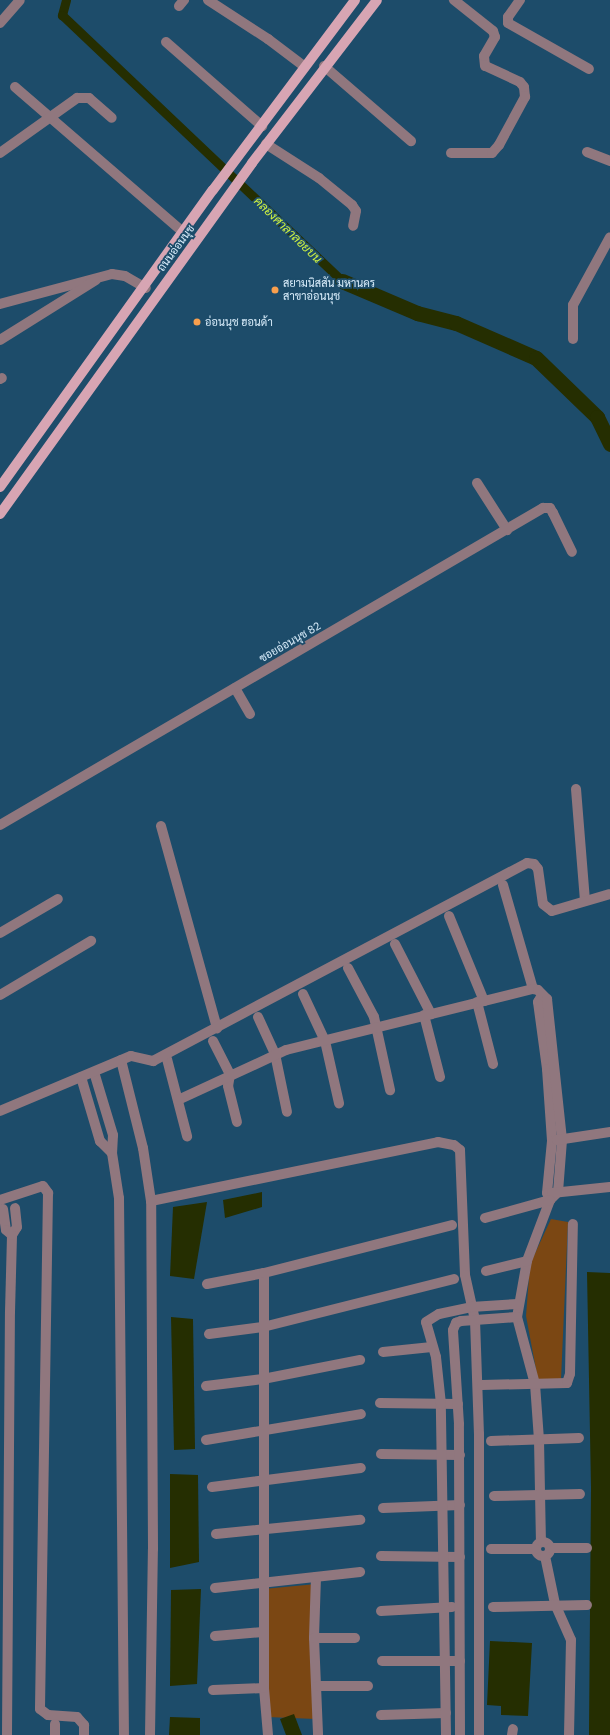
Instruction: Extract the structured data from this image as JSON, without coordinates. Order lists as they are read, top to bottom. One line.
{"streets":{"main road":["ถนนอ่อนนุช"],"street":["ซอยอ่อนนุช 82"]},"water":["คลองศาลาลอยบน"],"places":["สยามนิสสัน มหานคร สาขาอ่อนนุช","อ่อนนุช ฮอนด้า"]}
